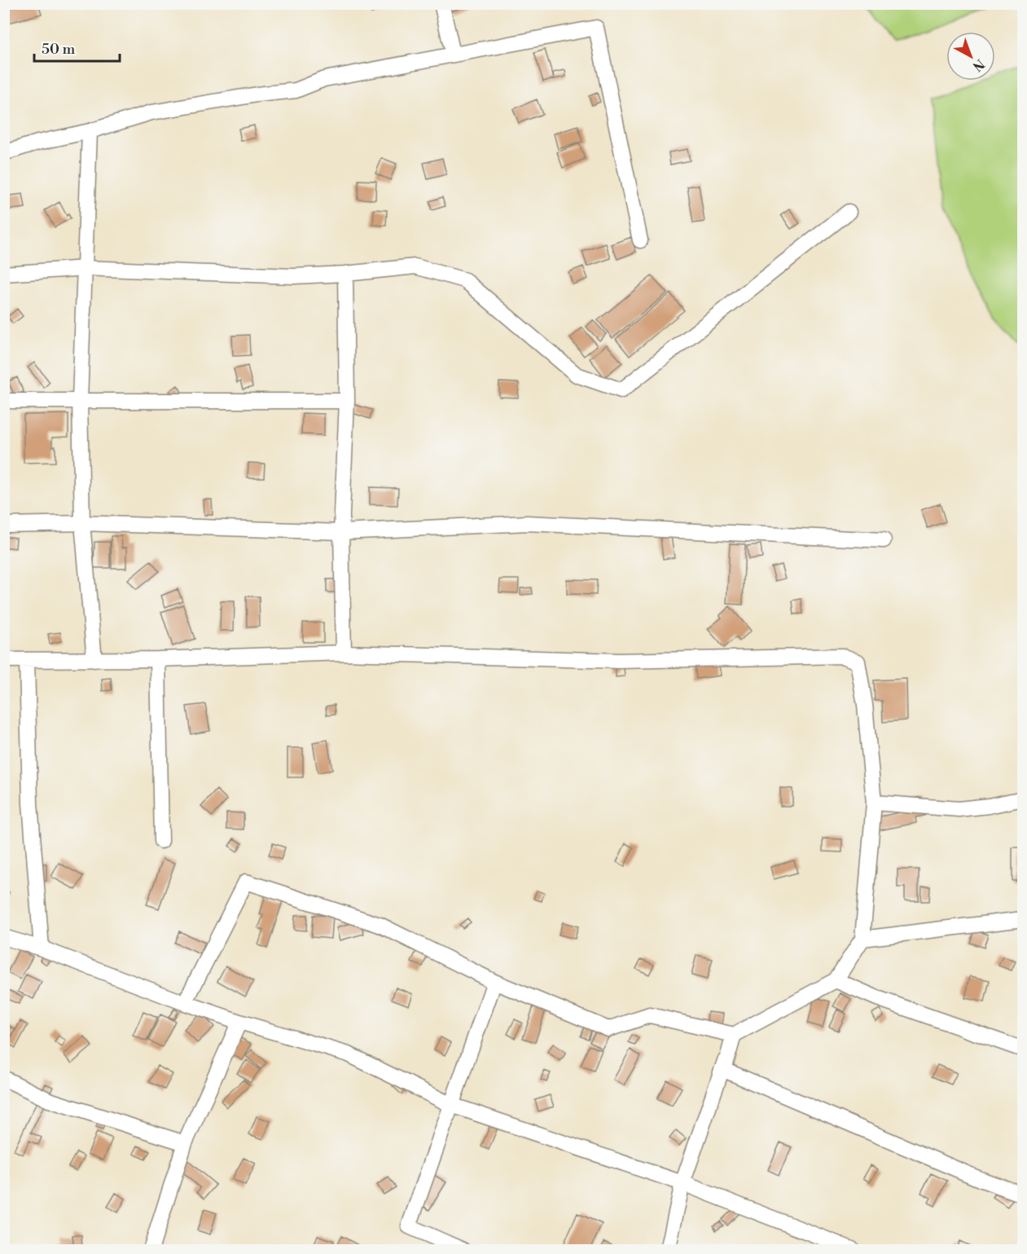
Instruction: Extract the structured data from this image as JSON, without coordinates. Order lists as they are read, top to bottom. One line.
{"scale_bar":"50 m","north":"bottom right"}
